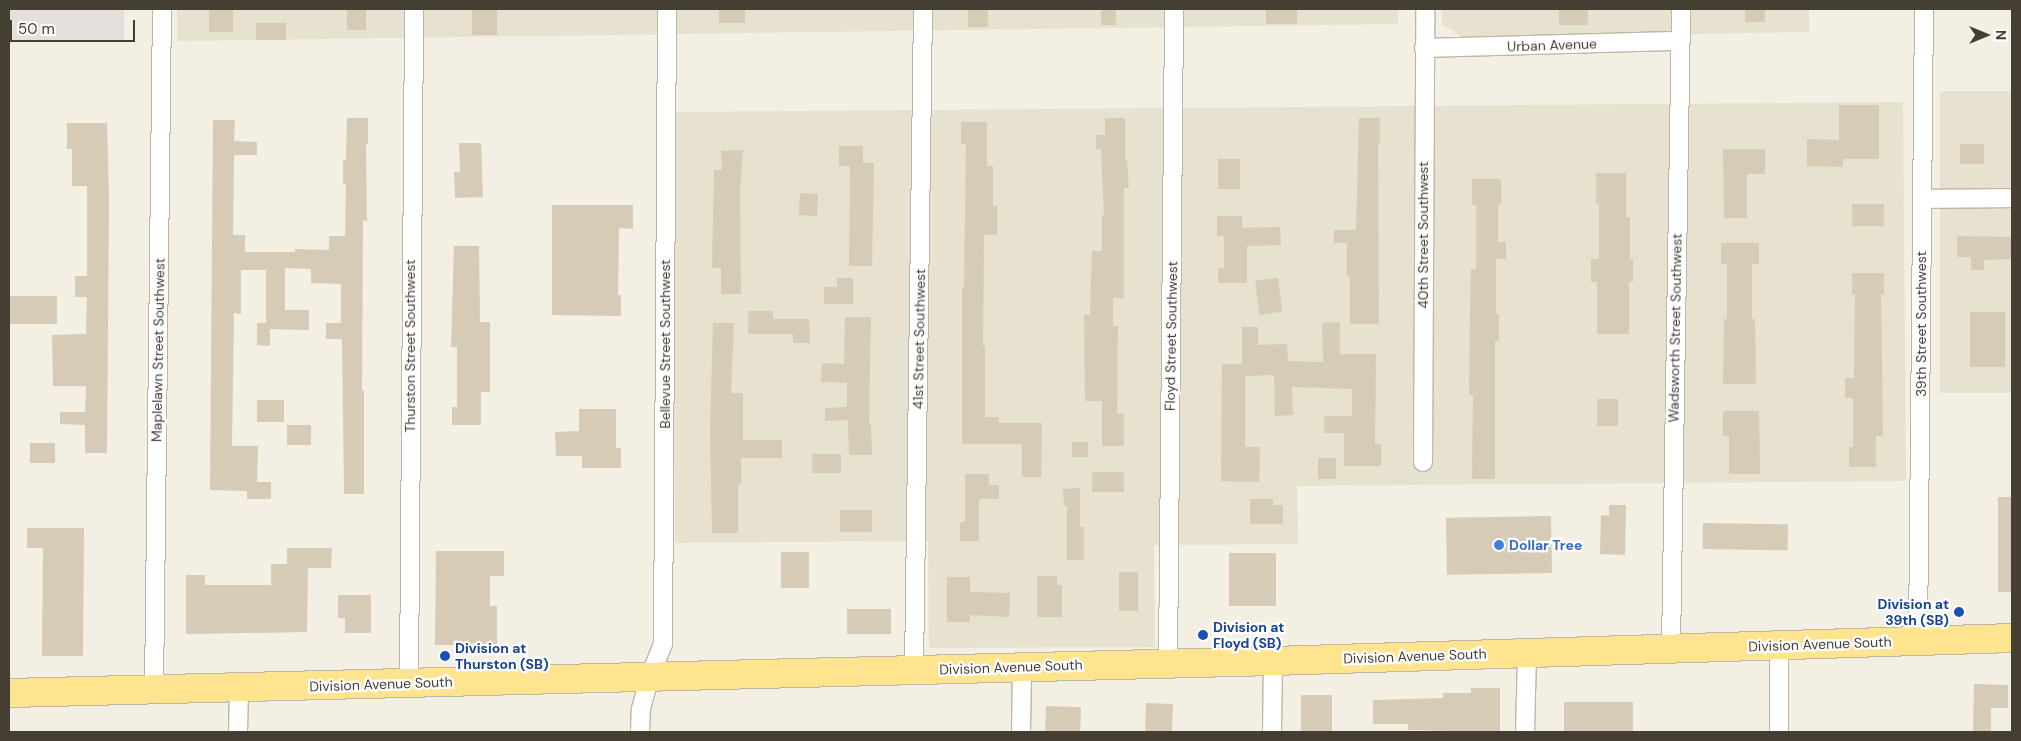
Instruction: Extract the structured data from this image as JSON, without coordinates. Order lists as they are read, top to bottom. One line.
{"streets":{"main road":["Division Avenue South"],"street":["Urban Avenue","40th Street Southwest","39th Street Southwest","Wadsworth Street Southwest","Floyd Street Southwest","41st Street Southwest","Bellevue Street Southwest","Thurston Street Southwest","Maplelawn Street Southwest"]},"crossings":[["Urban Avenue","40th Street Southwest"],["Urban Avenue","Wadsworth Street Southwest"],["39th Street Southwest","Division Avenue South"],["Wadsworth Street Southwest","Division Avenue South"],["Floyd Street Southwest","Division Avenue South"],["41st Street Southwest","Division Avenue South"],["Bellevue Street Southwest","Division Avenue South"],["Thurston Street Southwest","Division Avenue South"],["Maplelawn Street Southwest","Division Avenue South"]],"places":["Dollar Tree","Division at 39th (SB)","Division at Floyd (SB)","Division at Thurston (SB)"],"scale_bar":"50 m","north":"right"}
